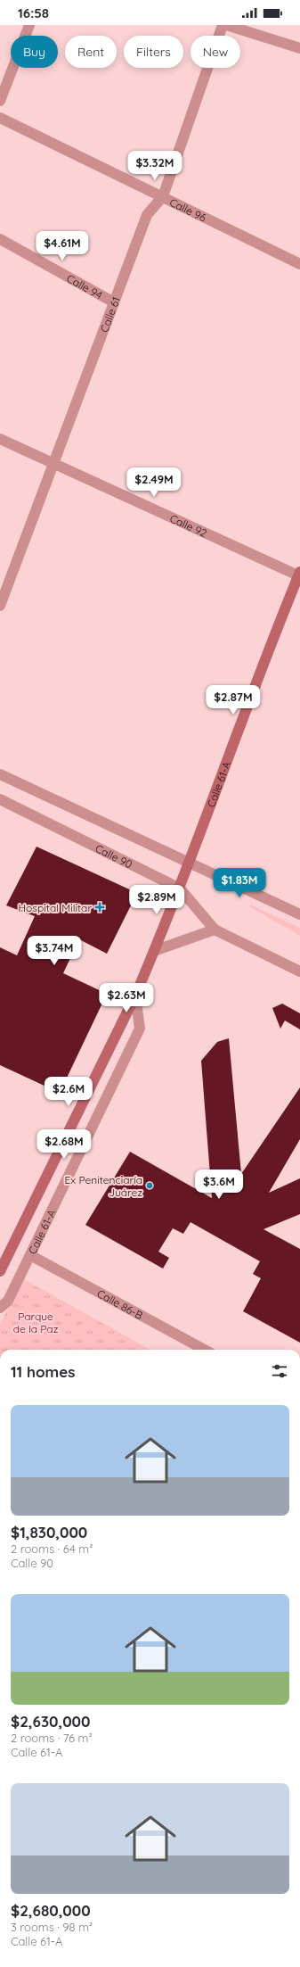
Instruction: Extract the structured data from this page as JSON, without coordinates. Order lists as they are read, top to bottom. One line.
{"streets":{"street":["Calle 96","Calle 94","Calle 61","Calle 92","Calle 61-A","Calle 90","Calle 86-B"]},"crossings":[["Calle 96","Calle 61"],["Calle 94","Calle 61"],["Calle 61","Calle 92"],["Calle 92","Calle 61-A"],["Calle 61-A","Calle 90"],["Calle 61-A","Calle 86-B"]],"parks":["Parque de la Paz"],"places":{"health":["Hospital Militar"],"other":["Ex Penitenciaría Juárez"]},"page":{"status":"16:58","chip":["Buy","Rent","Filters","New"],"price":["$3.32M","$4.61M","$2.49M","$2.87M","$1.83M","$2.89M","$3.74M","$2.63M","$2.6M","$2.68M","$3.6M"],"heading":"11 homes","list":[{"name":"$1,830,000","note":"2 rooms · 64 m² · Calle 90"},{"name":"$2,630,000","note":"2 rooms · 76 m² · Calle 61-A"},{"name":"$2,680,000","note":"3 rooms · 98 m² · Calle 61-A"}]}}
